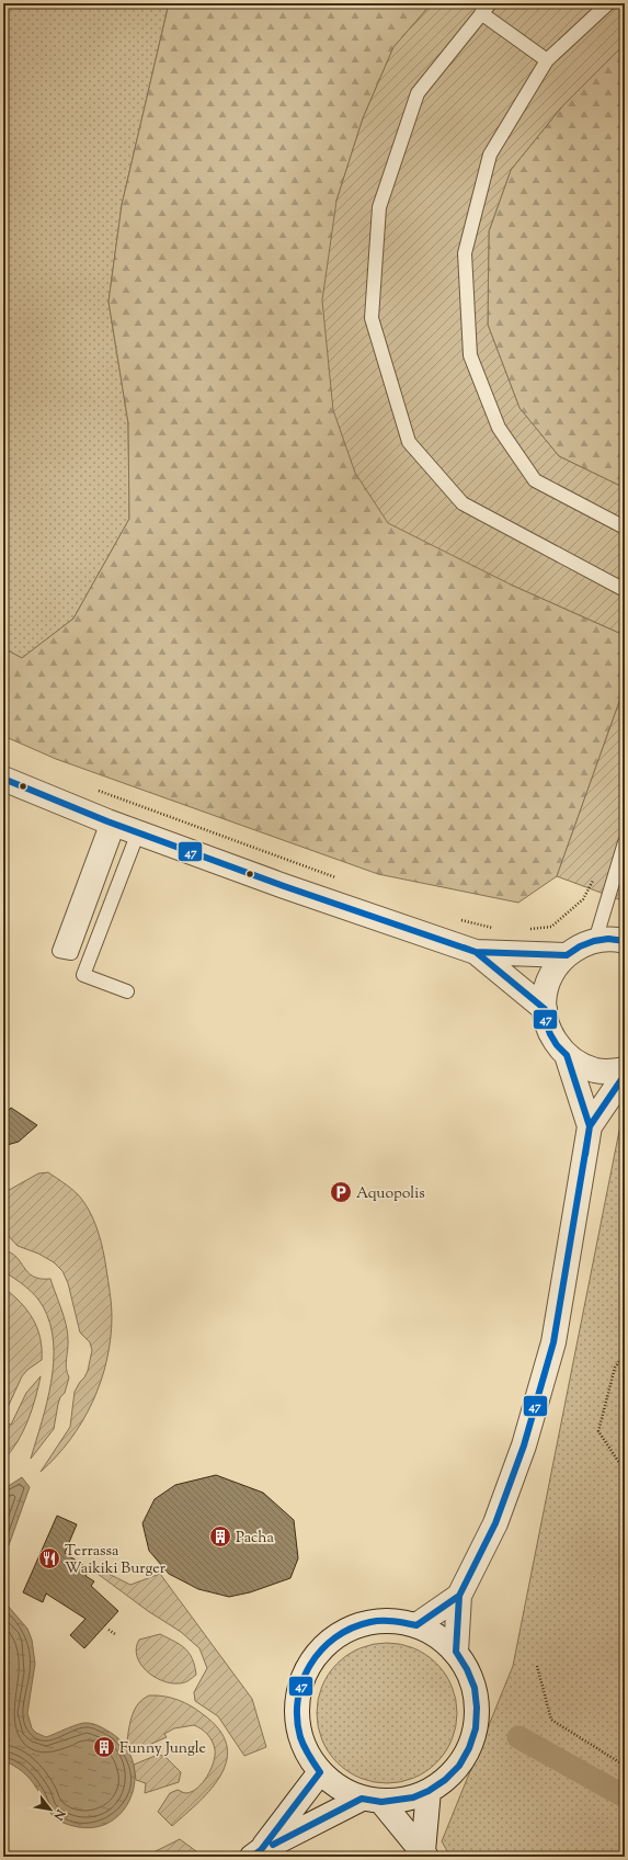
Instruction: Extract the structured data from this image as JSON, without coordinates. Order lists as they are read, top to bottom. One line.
{"places":{"parking":["Aquopolis"],"building":["Pacha","Funny Jungle"],"restaurant":["Terrassa Waikiki Burger"]},"lines":["transit line 47"],"north":"bottom right"}
